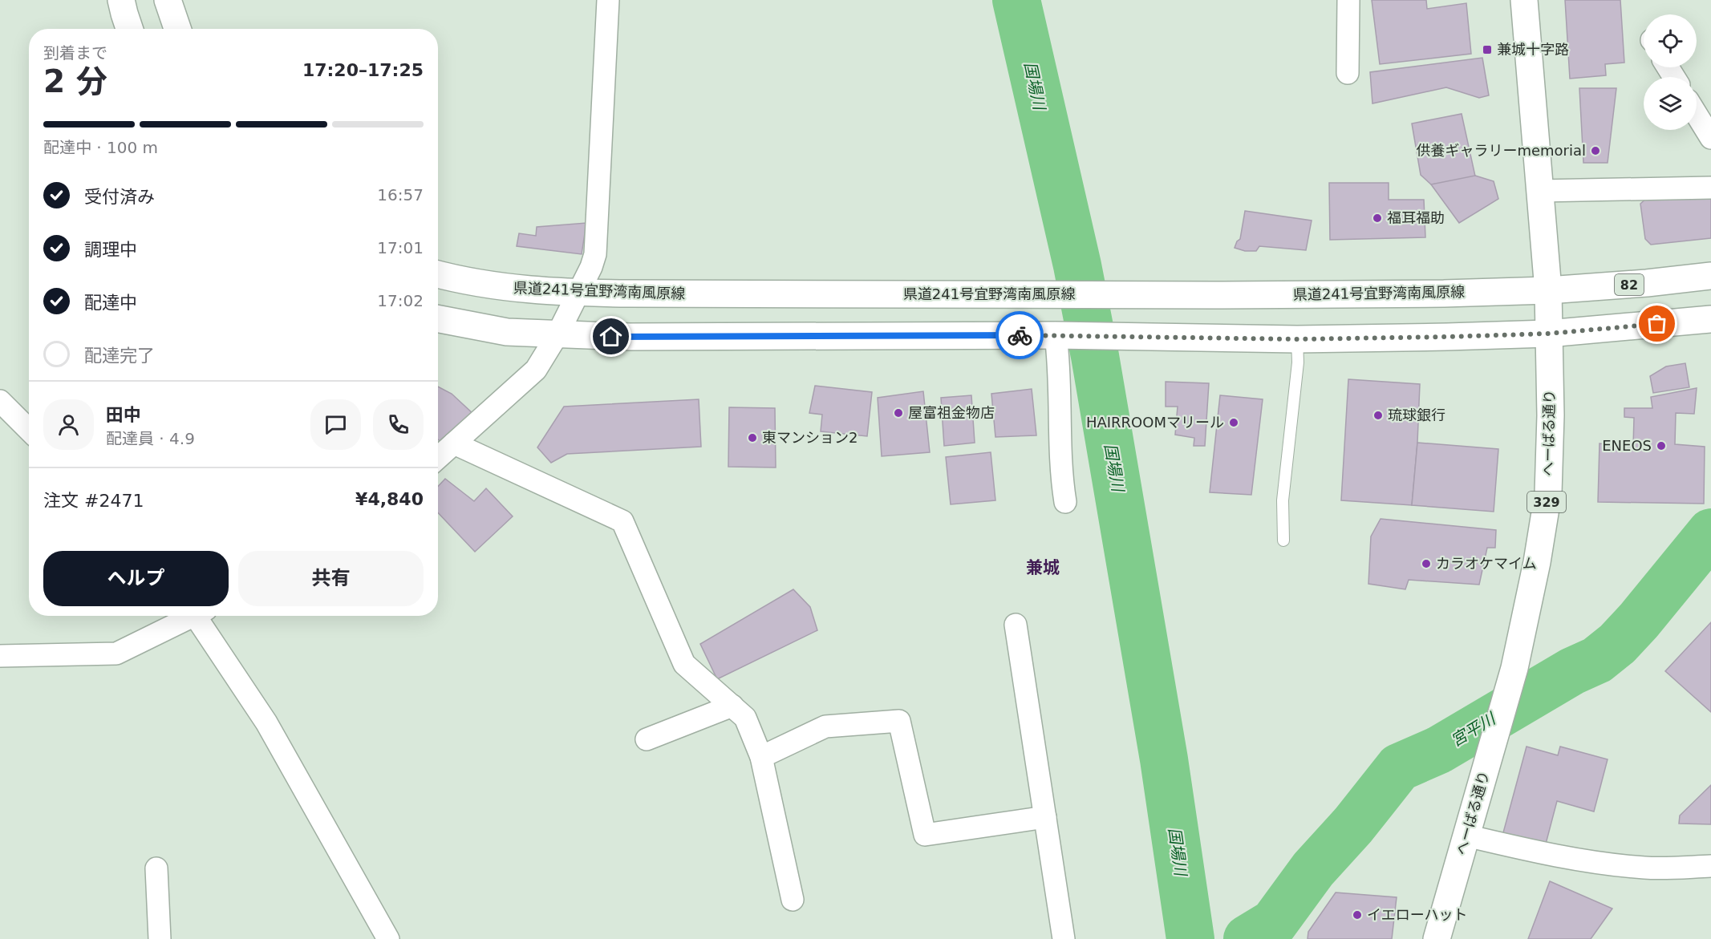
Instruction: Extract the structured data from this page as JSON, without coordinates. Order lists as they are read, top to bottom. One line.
{"streets":{"main road":["82","県道241号宜野湾南風原線","へーばる通り","329"]},"crossings":[["82","県道241号宜野湾南風原線"],["82","へーばる通り"],["県道241号宜野湾南風原線","へーばる通り"]],"districts":["兼城"],"water":["国場川","宮平川"],"places":{"transit":["兼城十字路"],"other":["供養ギャラリーmemorial","福耳福助","屋富祖金物店","琉球銀行","HAIRROOMマリール","東マンション2","ENEOS","カラオケマイム","イエローハット"]},"page":{"heading":["2 分","到着まで","17:20–17:25"],"panel":["田中","配達員 · 4.9","注文 #2471","¥4,840"],"bar":"配達中 · 100 m","list":[["受付済み","16:57"],["調理中","17:01"],["配達中","17:02"],"配達完了"],"buttons":["ヘルプ","共有"]}}
